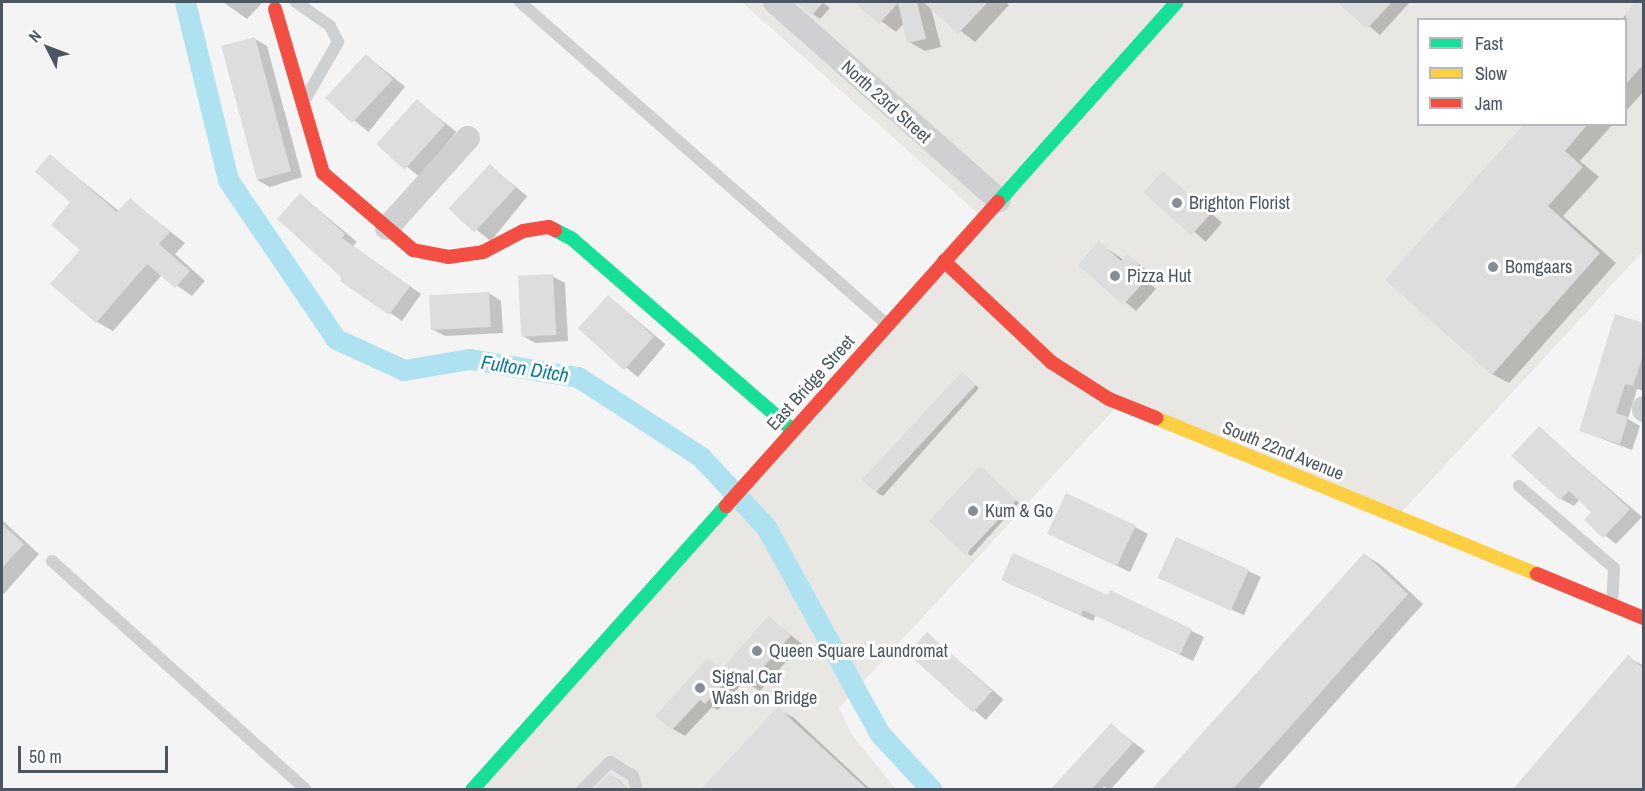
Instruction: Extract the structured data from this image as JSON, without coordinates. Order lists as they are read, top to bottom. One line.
{"streets":{"street":["North 23rd Street","East Bridge Street","South 22nd Avenue"]},"crossings":[["North 23rd Street","East Bridge Street"],["East Bridge Street","South 22nd Avenue"]],"water":["Fulton Ditch"],"places":["Brighton Florist","Bomgaars","Pizza Hut","Kum & Go","Queen Square Laundromat","Signal Car Wash on Bridge"],"legend":["Fast","Slow","Jam"],"scale_bar":"50 m","north":"top left"}
